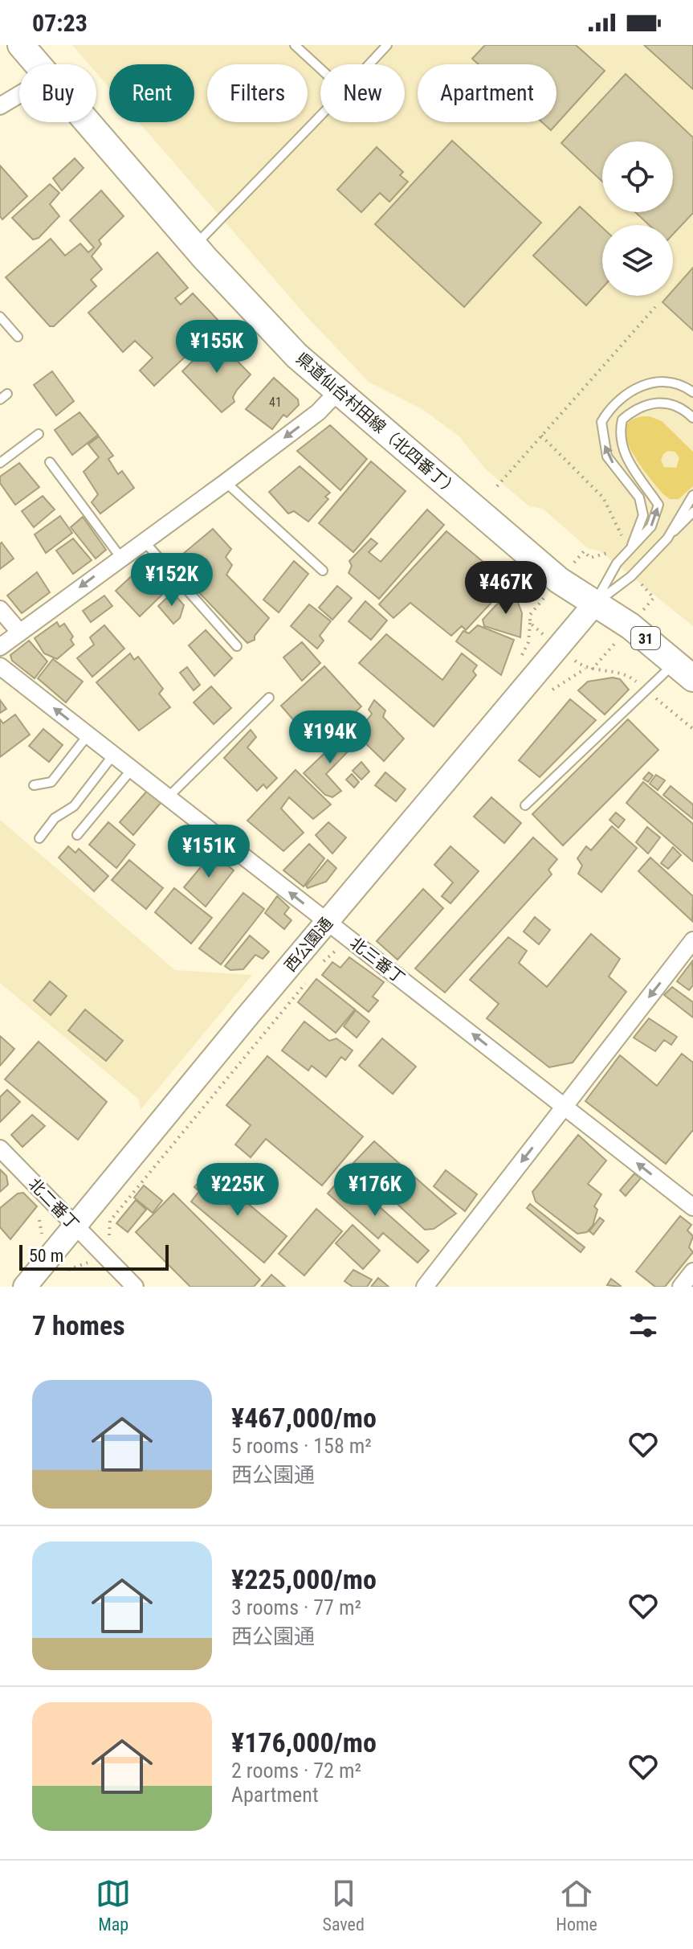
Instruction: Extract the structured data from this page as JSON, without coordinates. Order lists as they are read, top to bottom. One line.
{"streets":{"main road":["県道仙台村田線（北四番丁）","31"],"street":["西公園通","北三番丁","北二番丁"]},"crossings":[["県道仙台村田線（北四番丁）","西公園通"],["西公園通","北三番丁"],["西公園通","北二番丁"]],"one_way":["北三番丁"],"house_numbers":["41"],"scale_bar":"50 m","page":{"status":"07:23","chip":["Buy","Rent","Filters","New","Apartment"],"price":["¥155K","¥152K","¥467K","¥194K","¥151K","¥225K","¥176K"],"scale":"50 m","heading":"7 homes","list":[{"name":"¥467,000/mo","note":"5 rooms · 158 m² · 西公園通"},{"name":"¥225,000/mo","note":"3 rooms · 77 m² · 西公園通"},{"name":"¥176,000/mo","note":"2 rooms · 72 m² · Apartment"}],"tabs":["Map","Saved","Home"]}}
